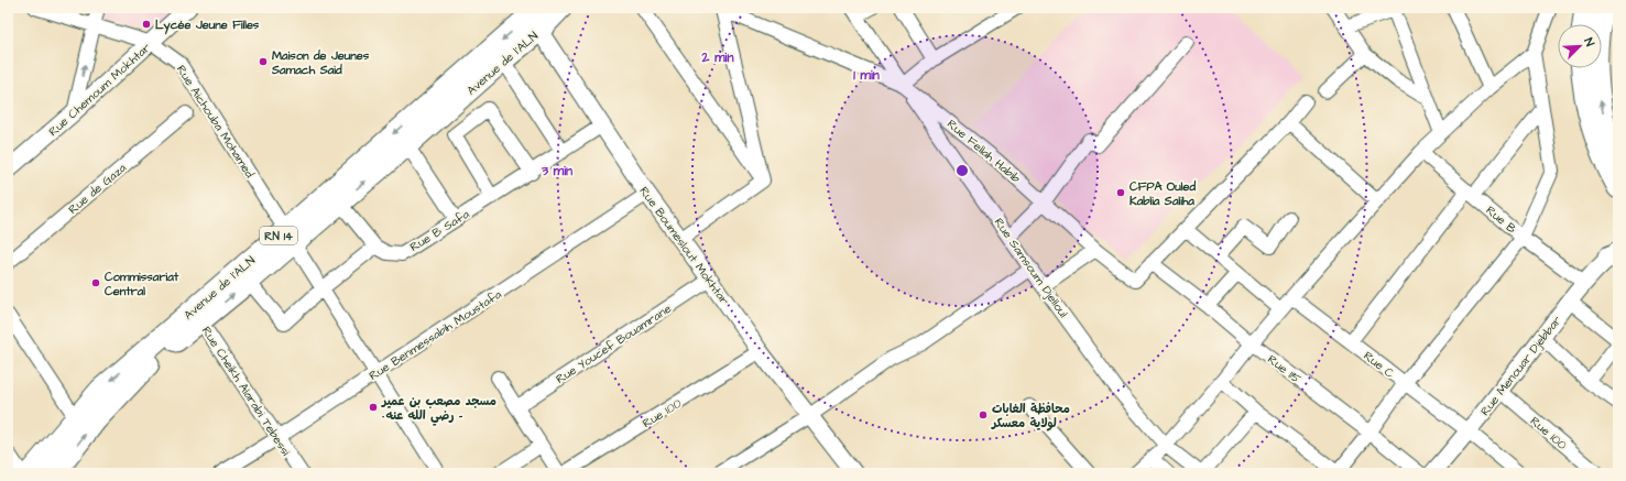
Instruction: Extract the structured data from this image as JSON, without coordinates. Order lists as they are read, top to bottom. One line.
{"streets":{"main road":["Avenue de l'ALN","RN 14"],"street":["Rue Chemoum Mokhtar","Rue Aichouba Mohamed","Rue Fellah Habib","Rue de Gaza","Rue B","Rue B Safa","Rue Boumeslout Mokhtar","Rue Samsoum Djelloul","Rue Benmessabih Moustafa","Rue Youcef Bouamrane","Rue C","Rue Menouar Djebbar","Rue 115","Rue Cheikh Alarabi Tebessi","Rue 100"]},"crossings":[["Avenue de l'ALN","Rue Aichouba Mohamed"],["Avenue de l'ALN","Rue Boumeslout Mokhtar"],["Avenue de l'ALN","Rue Cheikh Alarabi Tebessi"],["Rue Chemoum Mokhtar","Rue Aichouba Mohamed"],["Rue Aichouba Mohamed","Rue Benmessabih Moustafa"],["Rue Fellah Habib","Rue Samsoum Djelloul"],["Rue Fellah Habib","Rue 115"],["Rue B","Rue Menouar Djebbar"],["Rue B Safa","Rue Boumeslout Mokhtar"],["Rue Boumeslout Mokhtar","Rue Benmessabih Moustafa"],["Rue Boumeslout Mokhtar","Rue Youcef Bouamrane"],["Rue Boumeslout Mokhtar","Rue 100"],["Rue Benmessabih Moustafa","Rue Cheikh Alarabi Tebessi"],["Rue C","Rue Menouar Djebbar"],["Rue Menouar Djebbar","Rue 100"]],"places":["Lycée Jeune Filles","Maison de Jeunes Samach Said","CFPA Ouled Kablia Saliha","Commissariat Central","مسجد مصعب بن عمير -رضي الله عنه -","محافظة الغابات لولاية معسكر"],"north":"top right","rings":["2 min","1 min","3 min"]}
